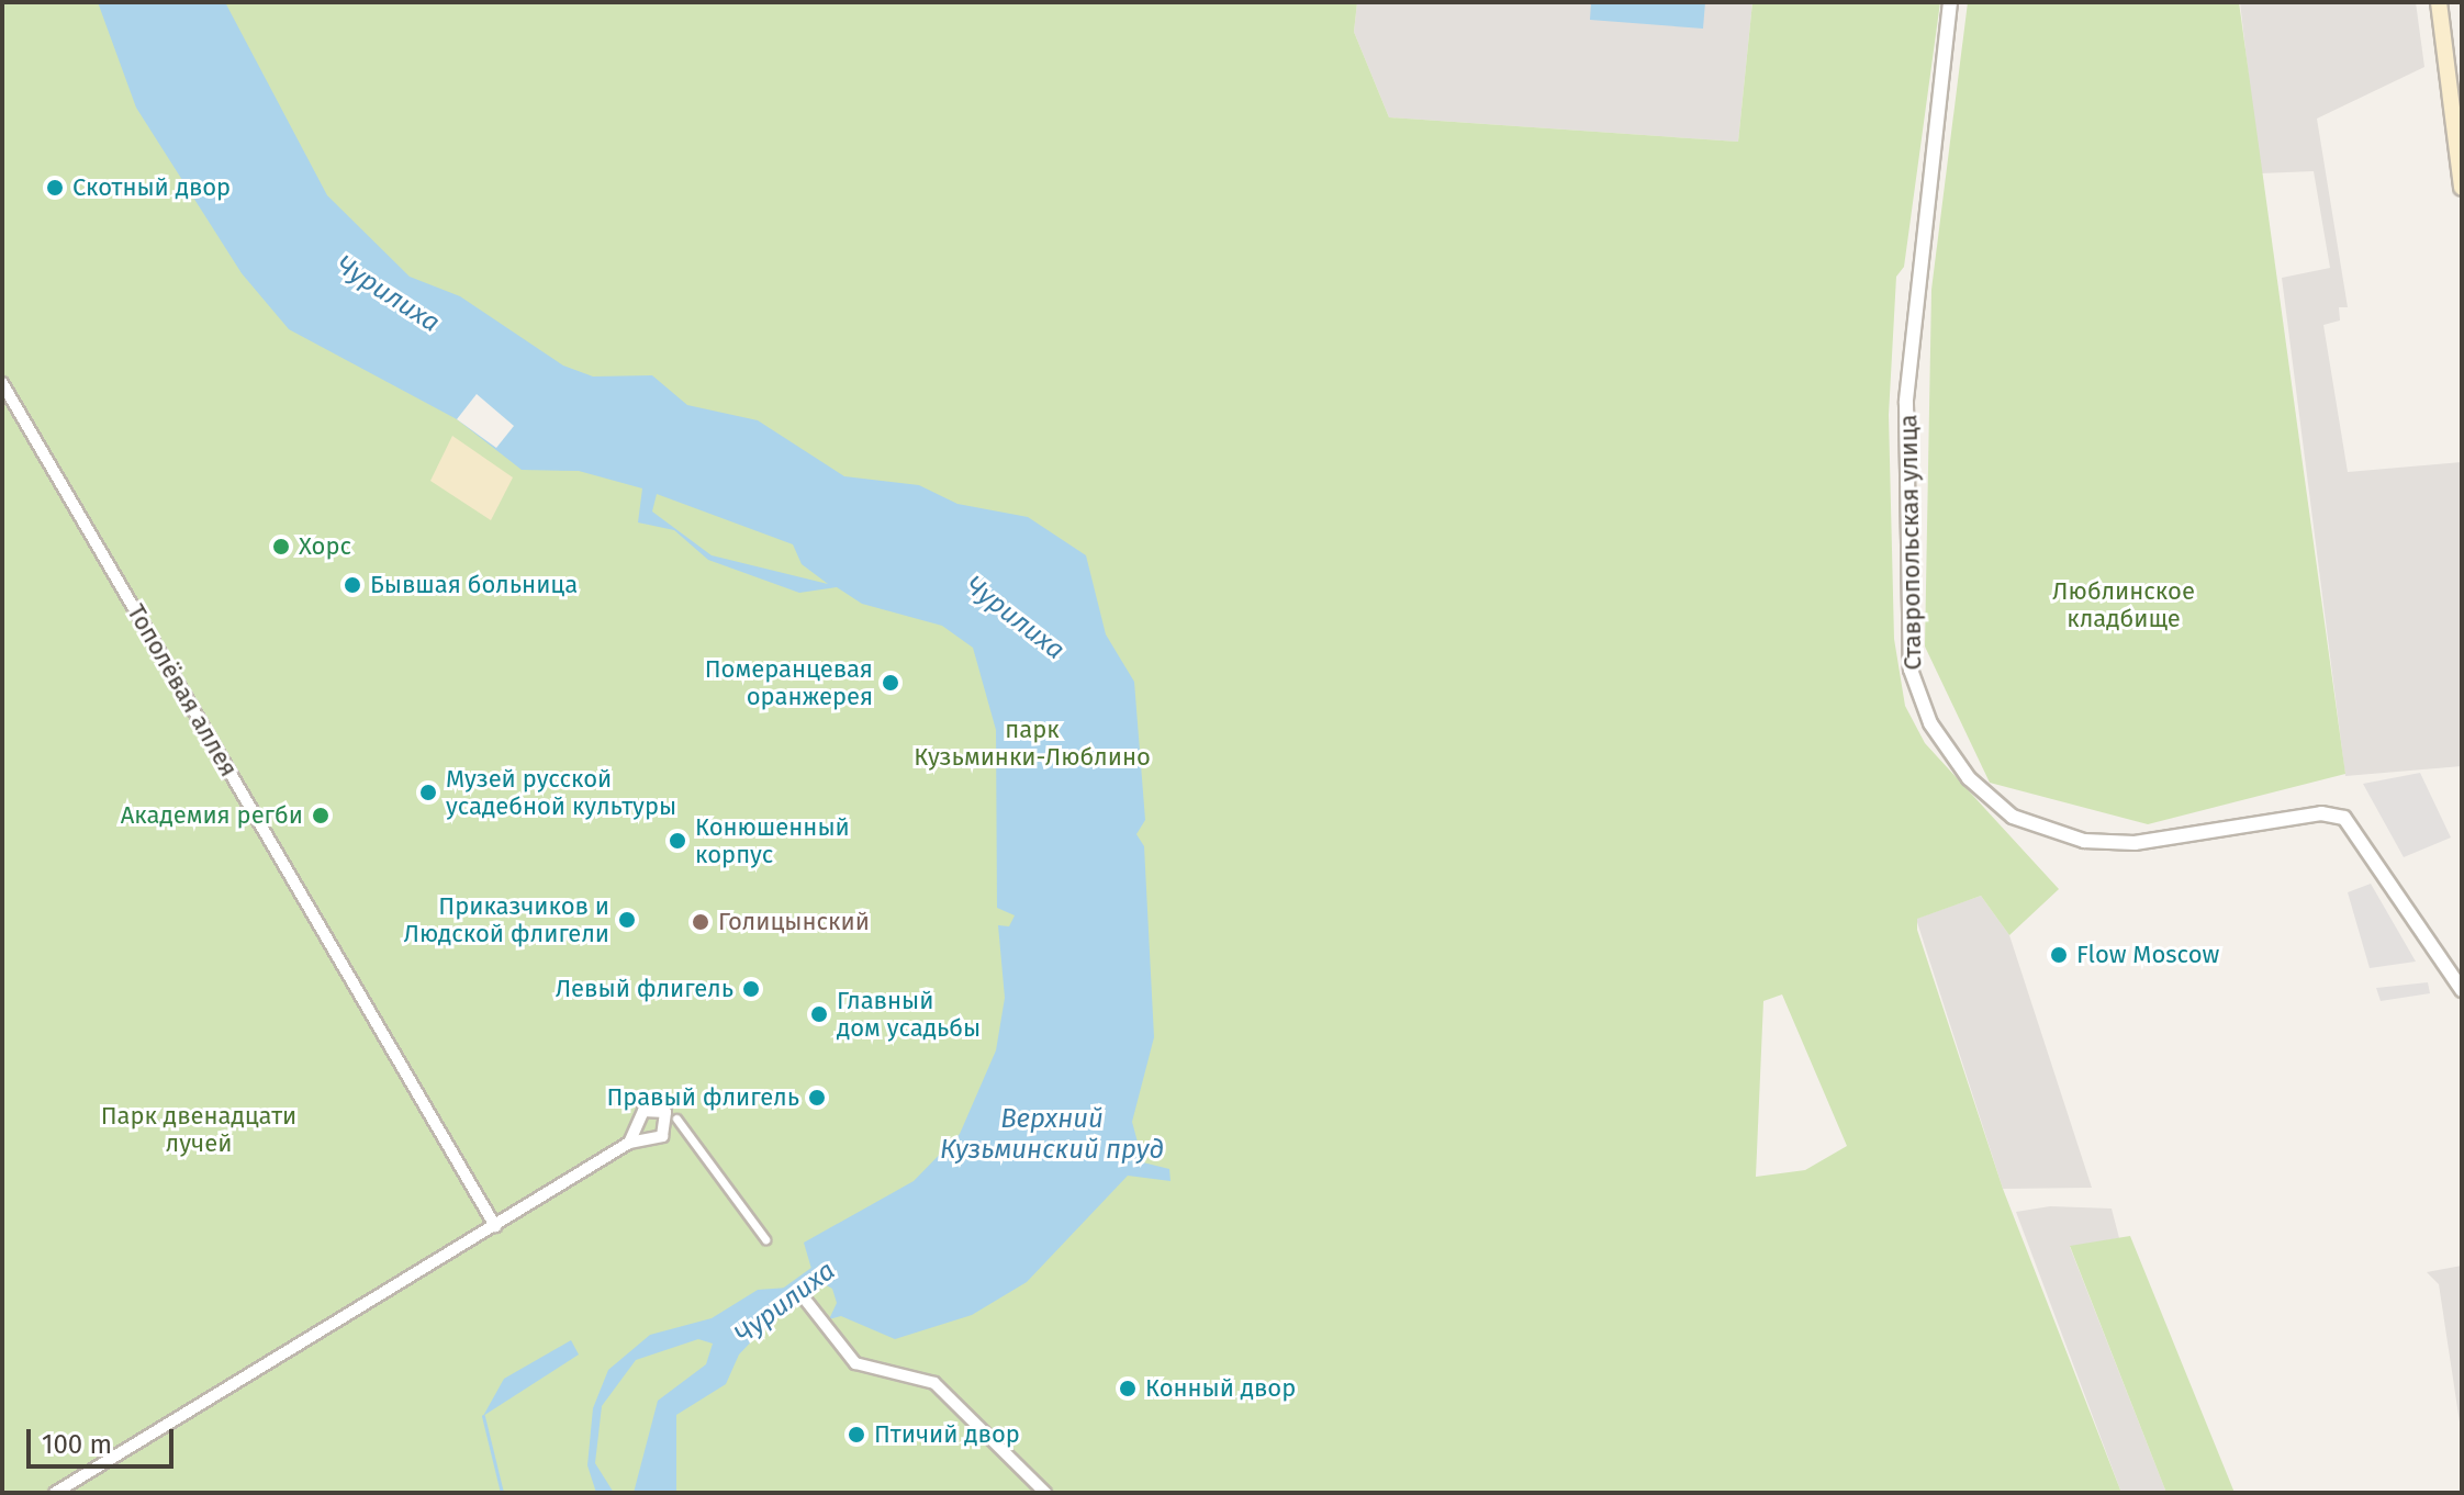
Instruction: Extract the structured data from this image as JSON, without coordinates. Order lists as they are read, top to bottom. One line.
{"streets":{"street":["Ставропольская улица","Тополёвая аллея"]},"water":["Чурилиха","Верхний Кузьминский пруд"],"parks":["Люблинское кладбище","парк Кузьминки-Люблино","Парк двенадцати лучей"],"places":["Скотный двор","Хорс","Бывшая больница","Померанцевая оранжерея","Музей русской усадебной культуры","Академия регби","Конюшенный корпус","Приказчиков и Людской флигели","Голицынский","Flow Moscow","Левый флигель","Главный дом усадьбы","Правый флигель","Конный двор","Птичий двор"],"scale_bar":"100 m"}
